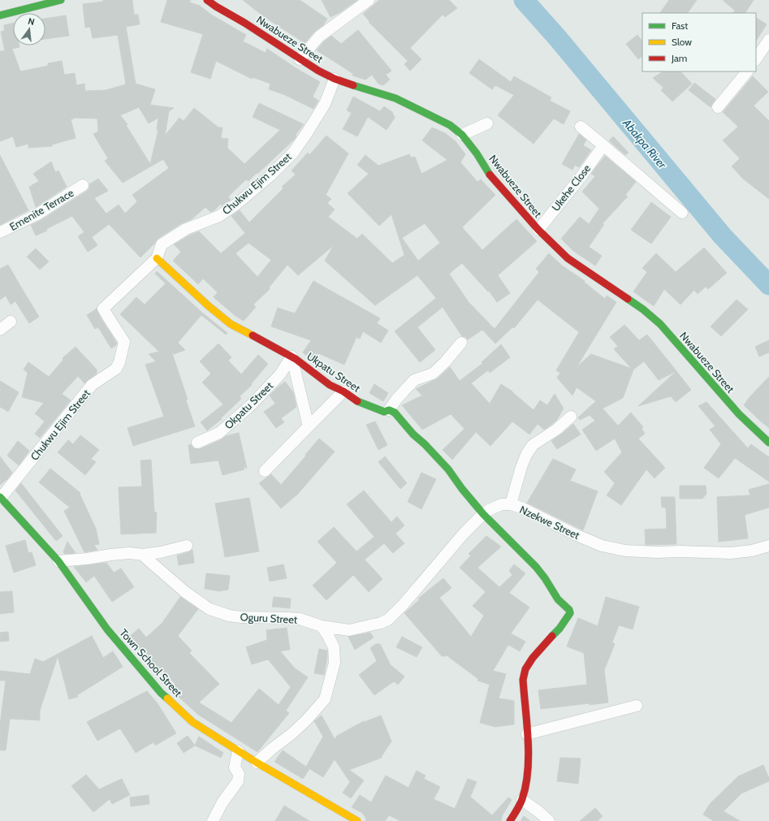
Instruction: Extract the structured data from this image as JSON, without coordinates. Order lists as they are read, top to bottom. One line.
{"streets":{"street":["Nwabueze Street","Chukwu Ejim Street","Ukehe Close","Emenite Terrace","Ukpatu Street","Okpatu Street","Nzekwe Street","Oguru Street","Town School Street"]},"crossings":[["Nwabueze Street","Chukwu Ejim Street"],["Nwabueze Street","Ukehe Close"],["Chukwu Ejim Street","Ukpatu Street"],["Chukwu Ejim Street","Town School Street"],["Ukpatu Street","Okpatu Street"],["Nzekwe Street","Oguru Street"]],"water":["Abakpa River"],"legend":["Fast","Slow","Jam"],"north":"top"}
